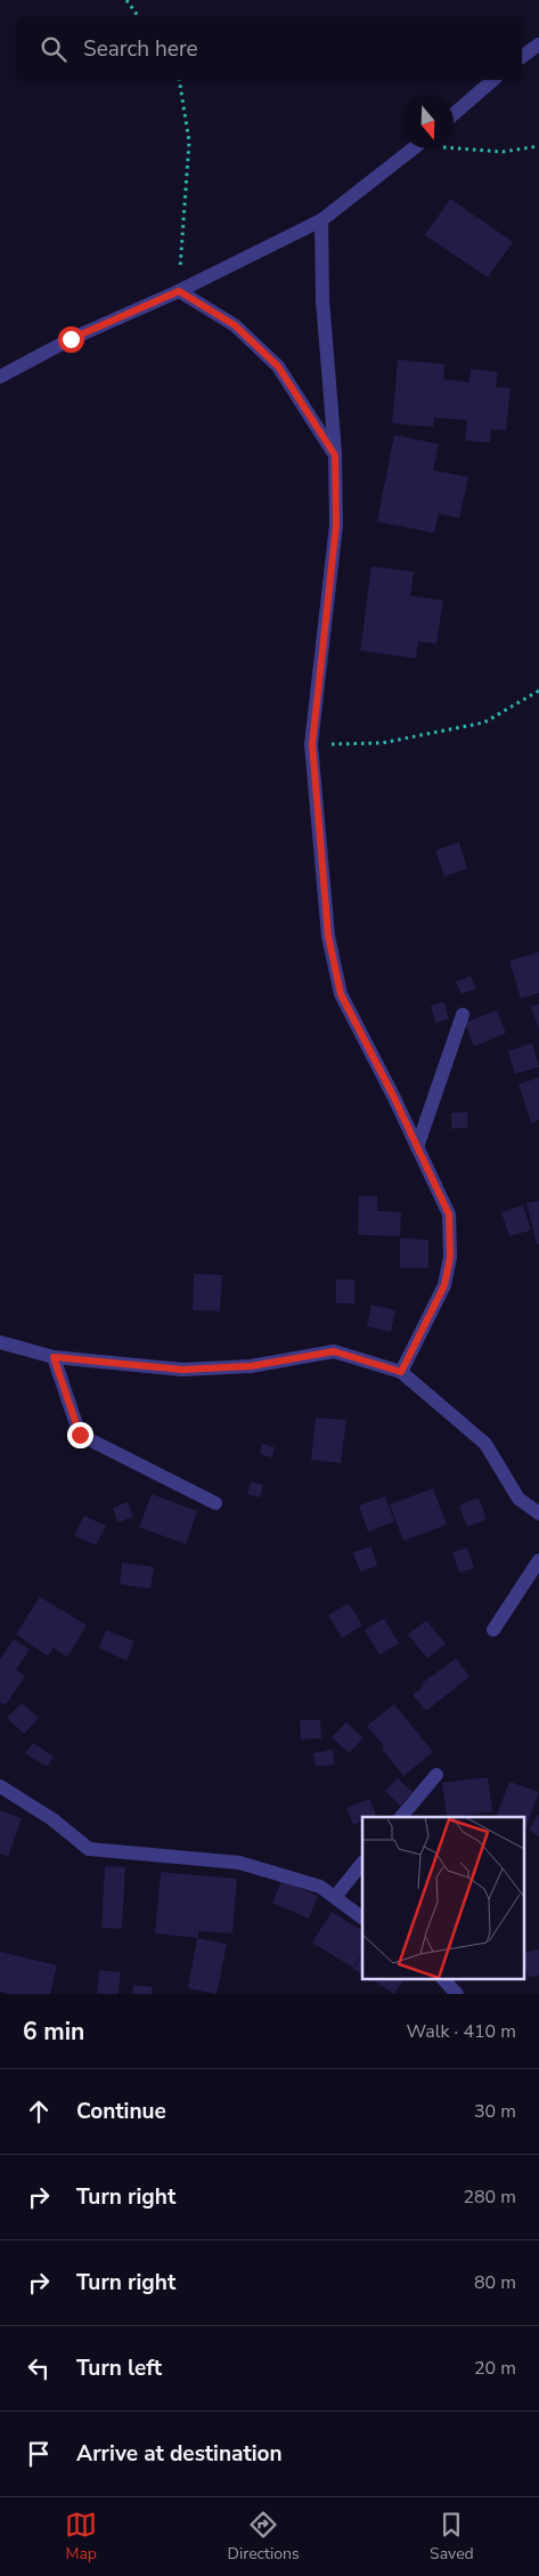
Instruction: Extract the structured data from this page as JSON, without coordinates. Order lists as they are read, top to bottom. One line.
{"north":"bottom","page":{"search":"Search here","heading":["6 min","Walk · 410 m"],"list":[["Continue","30 m"],["Turn right","280 m"],["Turn right","80 m"],["Turn left","20 m"],"Arrive at destination"],"nav":["Map","Directions","Saved"]}}
